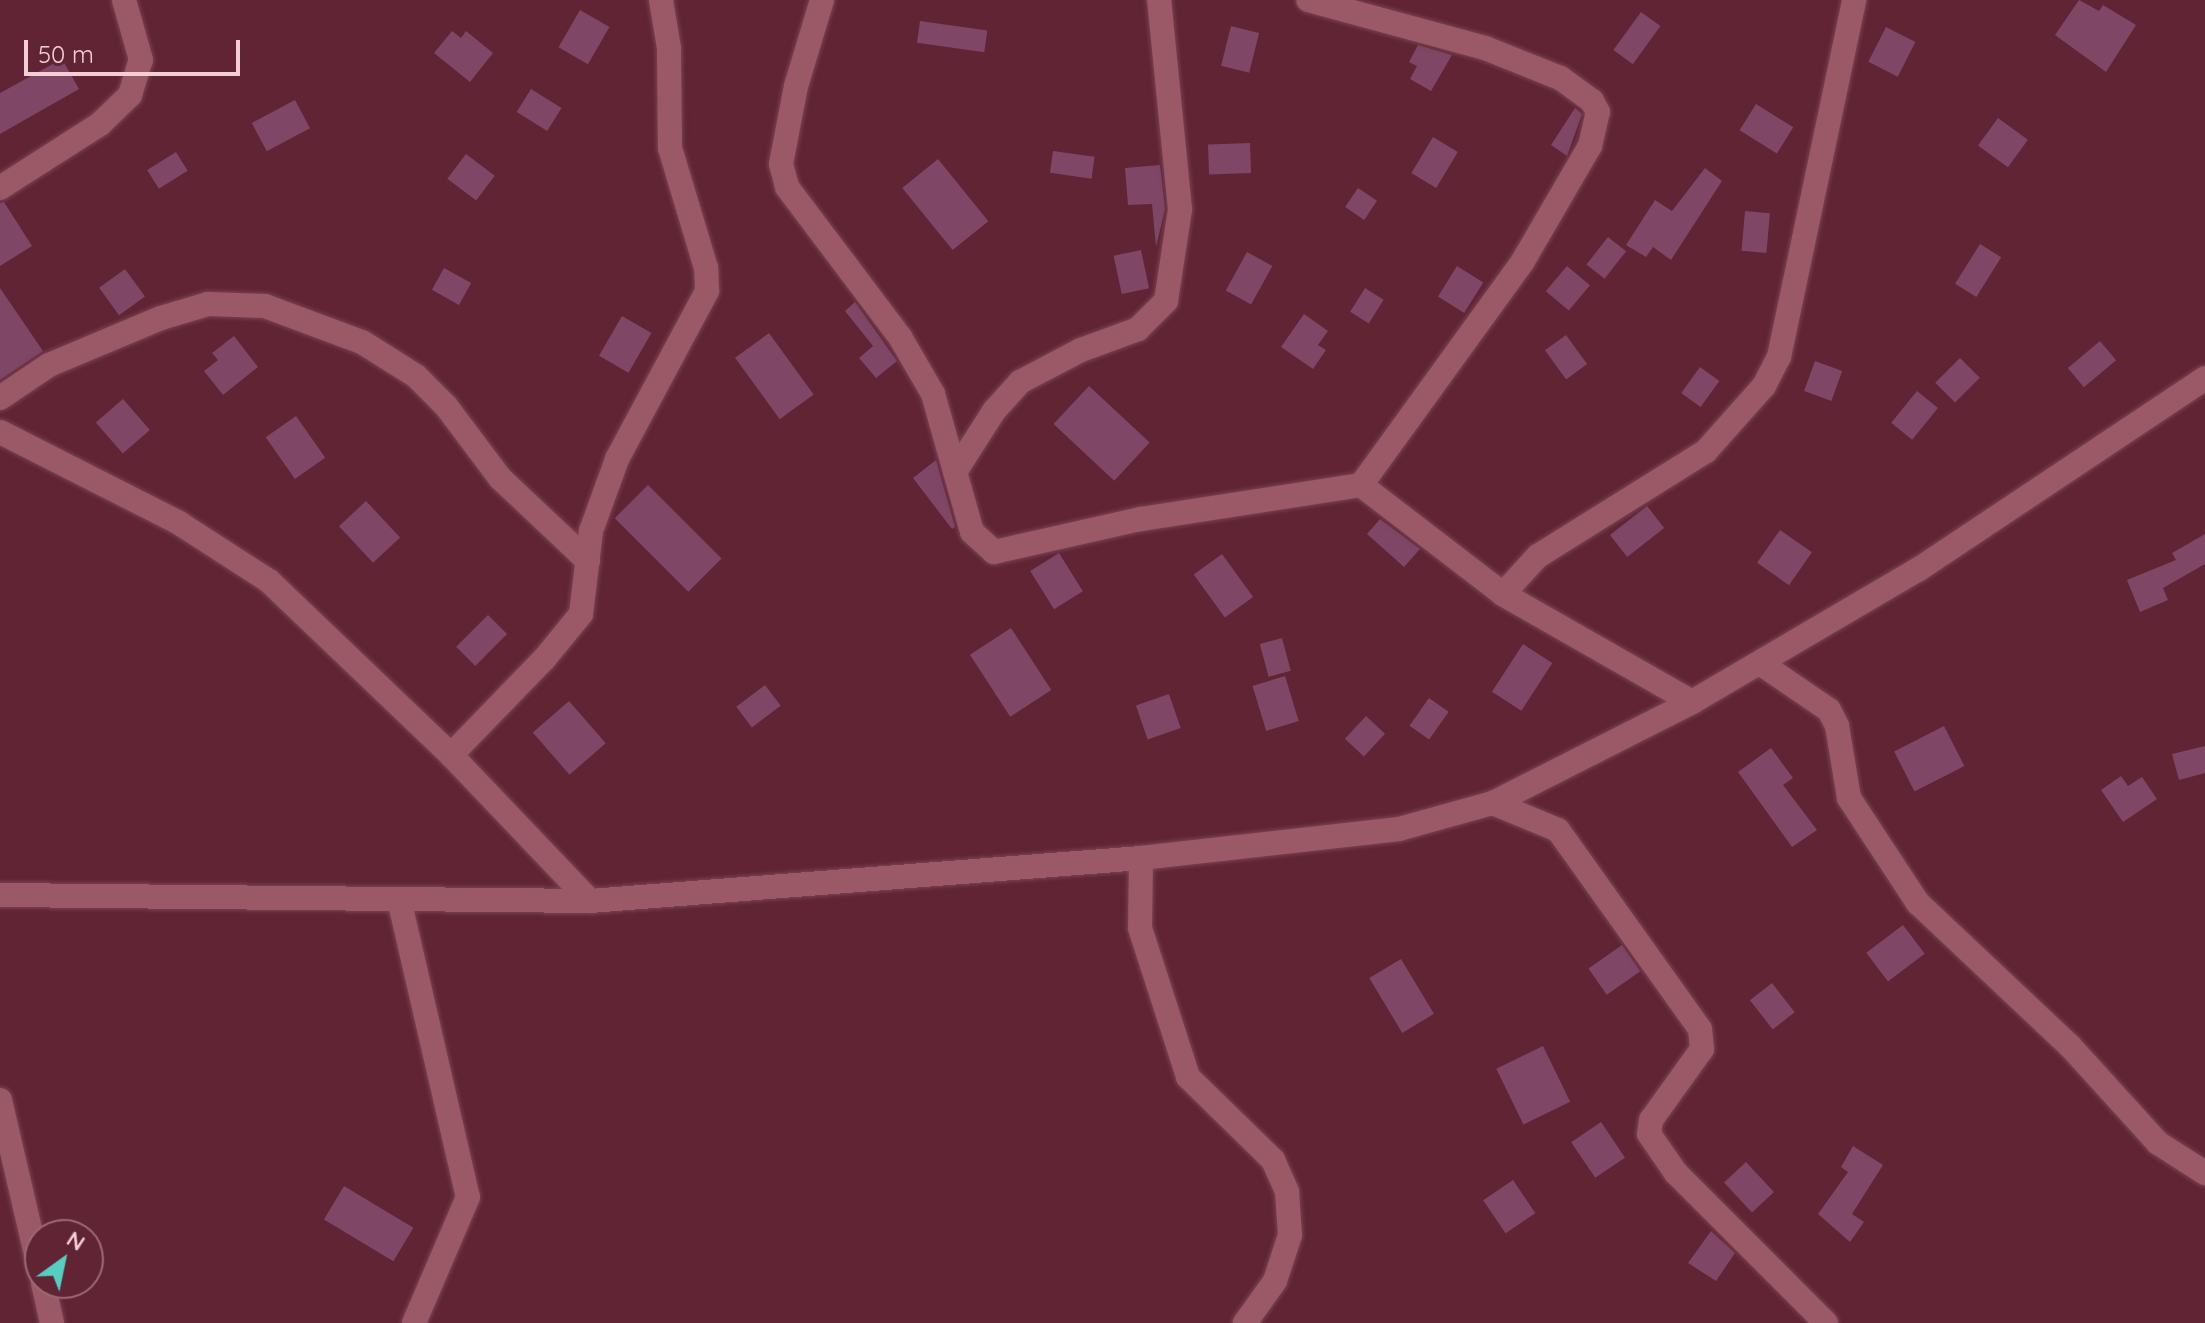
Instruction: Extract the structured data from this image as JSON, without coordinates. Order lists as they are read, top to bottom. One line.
{"scale_bar":"50 m","north":"top right"}
